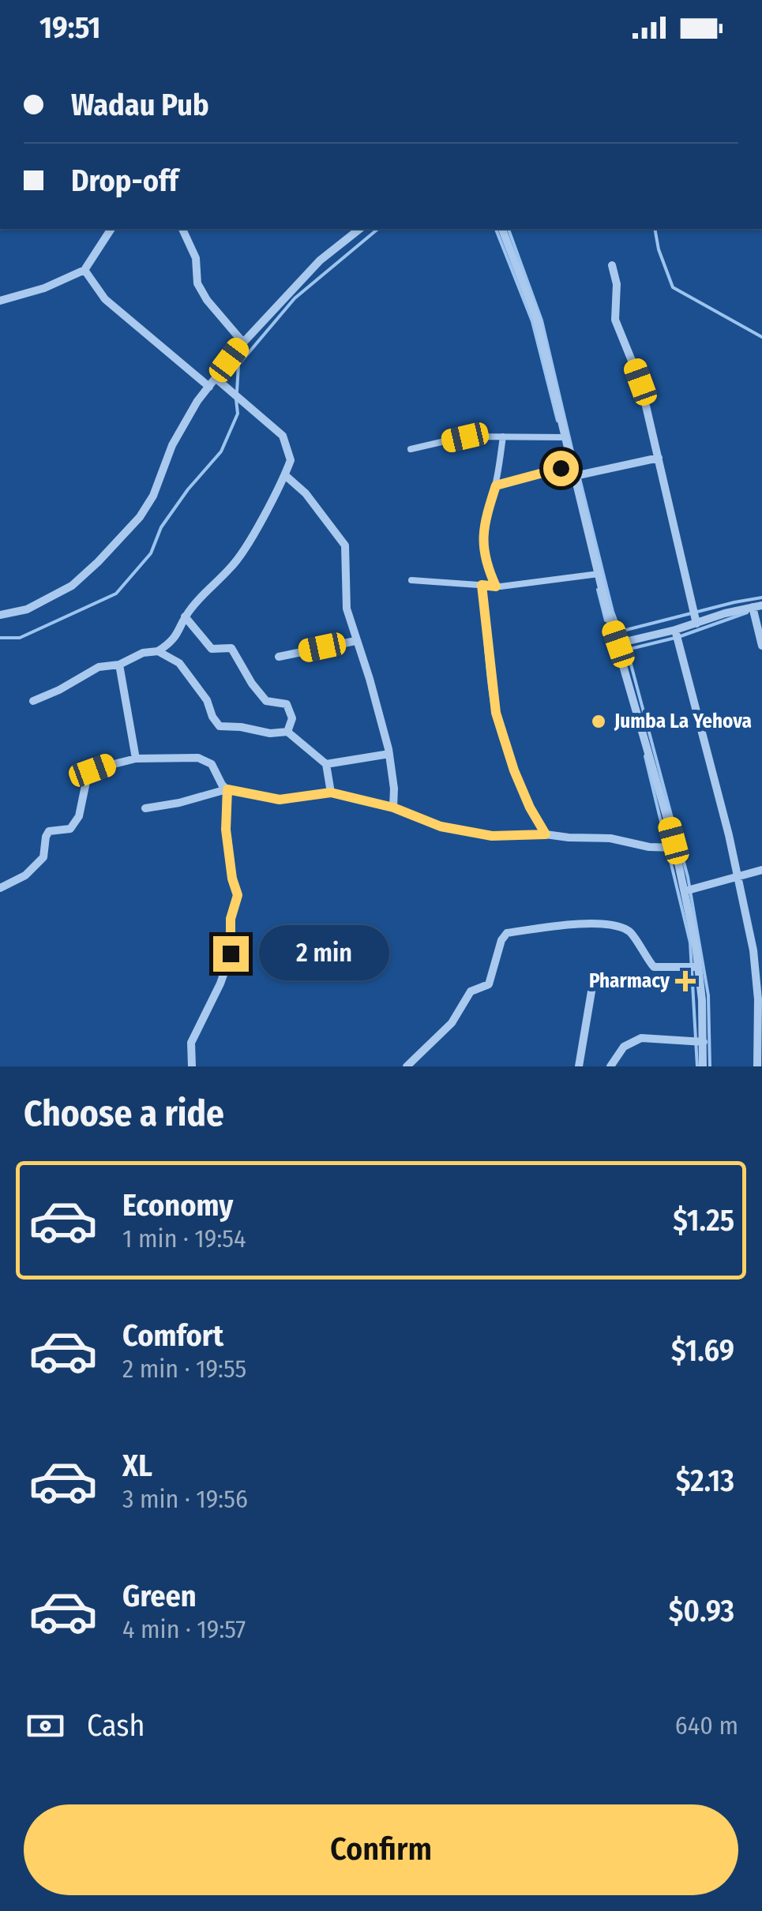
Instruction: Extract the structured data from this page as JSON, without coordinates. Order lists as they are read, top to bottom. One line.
{"places":{"other":["Jumba La Yehova"],"health":["Pharmacy"]},"page":{"status":"19:51","banner":["Wadau Pub","Drop-off"],"bubble":"2 min","heading":"Choose a ride","list":[{"name":"Economy","note":"1 min · 19:54","value":"$1.25"},{"name":"Comfort","note":"2 min · 19:55","value":"$1.69"},{"name":"XL","note":"3 min · 19:56","value":"$2.13"},{"name":"Green","note":"4 min · 19:57","value":"$0.93"}],"pay":["Cash","640 m"],"buttons":"Confirm"}}
